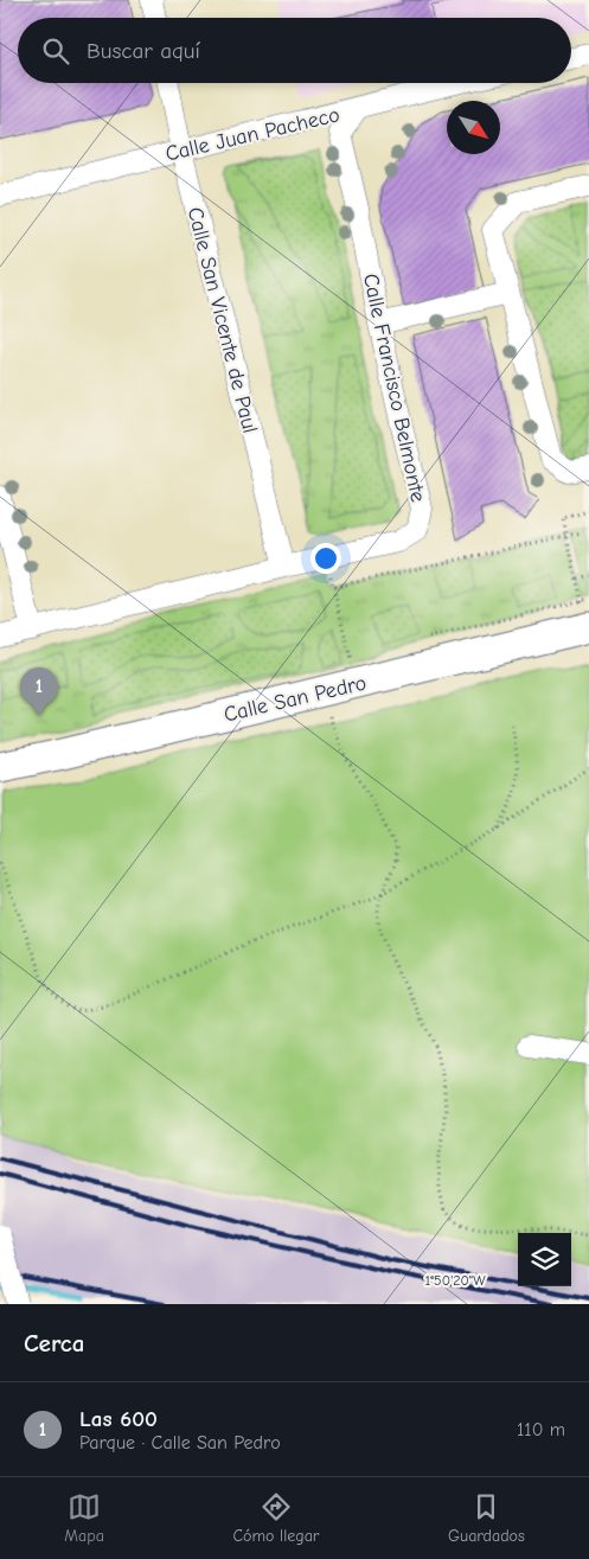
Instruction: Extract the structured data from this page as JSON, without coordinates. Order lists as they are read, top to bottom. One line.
{"streets":{"main road":["Calle San Pedro"],"street":["Calle Juan Pacheco","Calle San Vicente de Paul","Calle Francisco Belmonte"]},"crossings":[["Calle Juan Pacheco","Calle San Vicente de Paul"],["Calle Juan Pacheco","Calle Francisco Belmonte"],["Calle San Vicente de Paul","Calle Francisco Belmonte"]],"north":"bottom right","page":{"search":"Buscar aquí","pins":"1","heading":"Cerca","list":[{"mark":"1","name":"Las 600","note":"Parque · Calle San Pedro","value":"110 m"}],"nav":["Mapa","Cómo llegar","Guardados"]},"coordinates":["1°50'20\"W"]}
